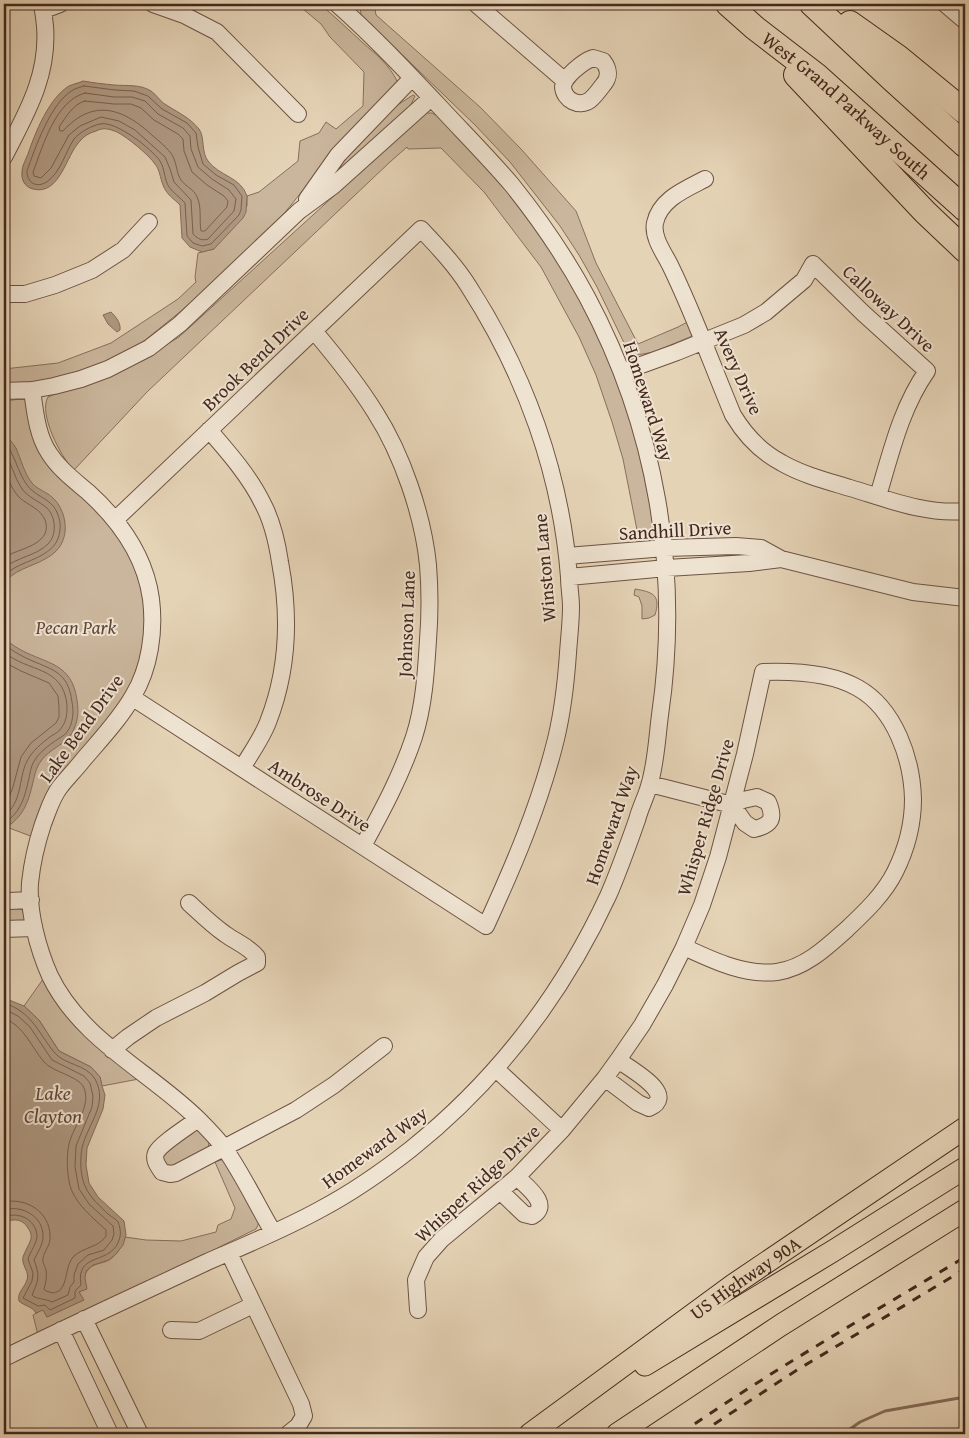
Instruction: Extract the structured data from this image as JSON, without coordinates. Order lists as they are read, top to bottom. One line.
{"streets":{"highway":["West Grand Parkway South"],"main road":["US Highway 90A"],"street":["Calloway Drive","Brook Bend Drive","Avery Drive","Homeward Way","Sandhill Drive","Winston Lane","Johnson Lane","Lake Bend Drive","Ambrose Drive","Whisper Ridge Drive"]},"crossings":[["Calloway Drive","Avery Drive"],["Brook Bend Drive","Winston Lane"],["Brook Bend Drive","Johnson Lane"],["Brook Bend Drive","Lake Bend Drive"],["Homeward Way","Sandhill Drive"],["Homeward Way","Lake Bend Drive"],["Sandhill Drive","Winston Lane"],["Winston Lane","Ambrose Drive"],["Johnson Lane","Ambrose Drive"],["Lake Bend Drive","Ambrose Drive"]],"water":["Lake Clayton"],"parks":["Pecan Park"]}
